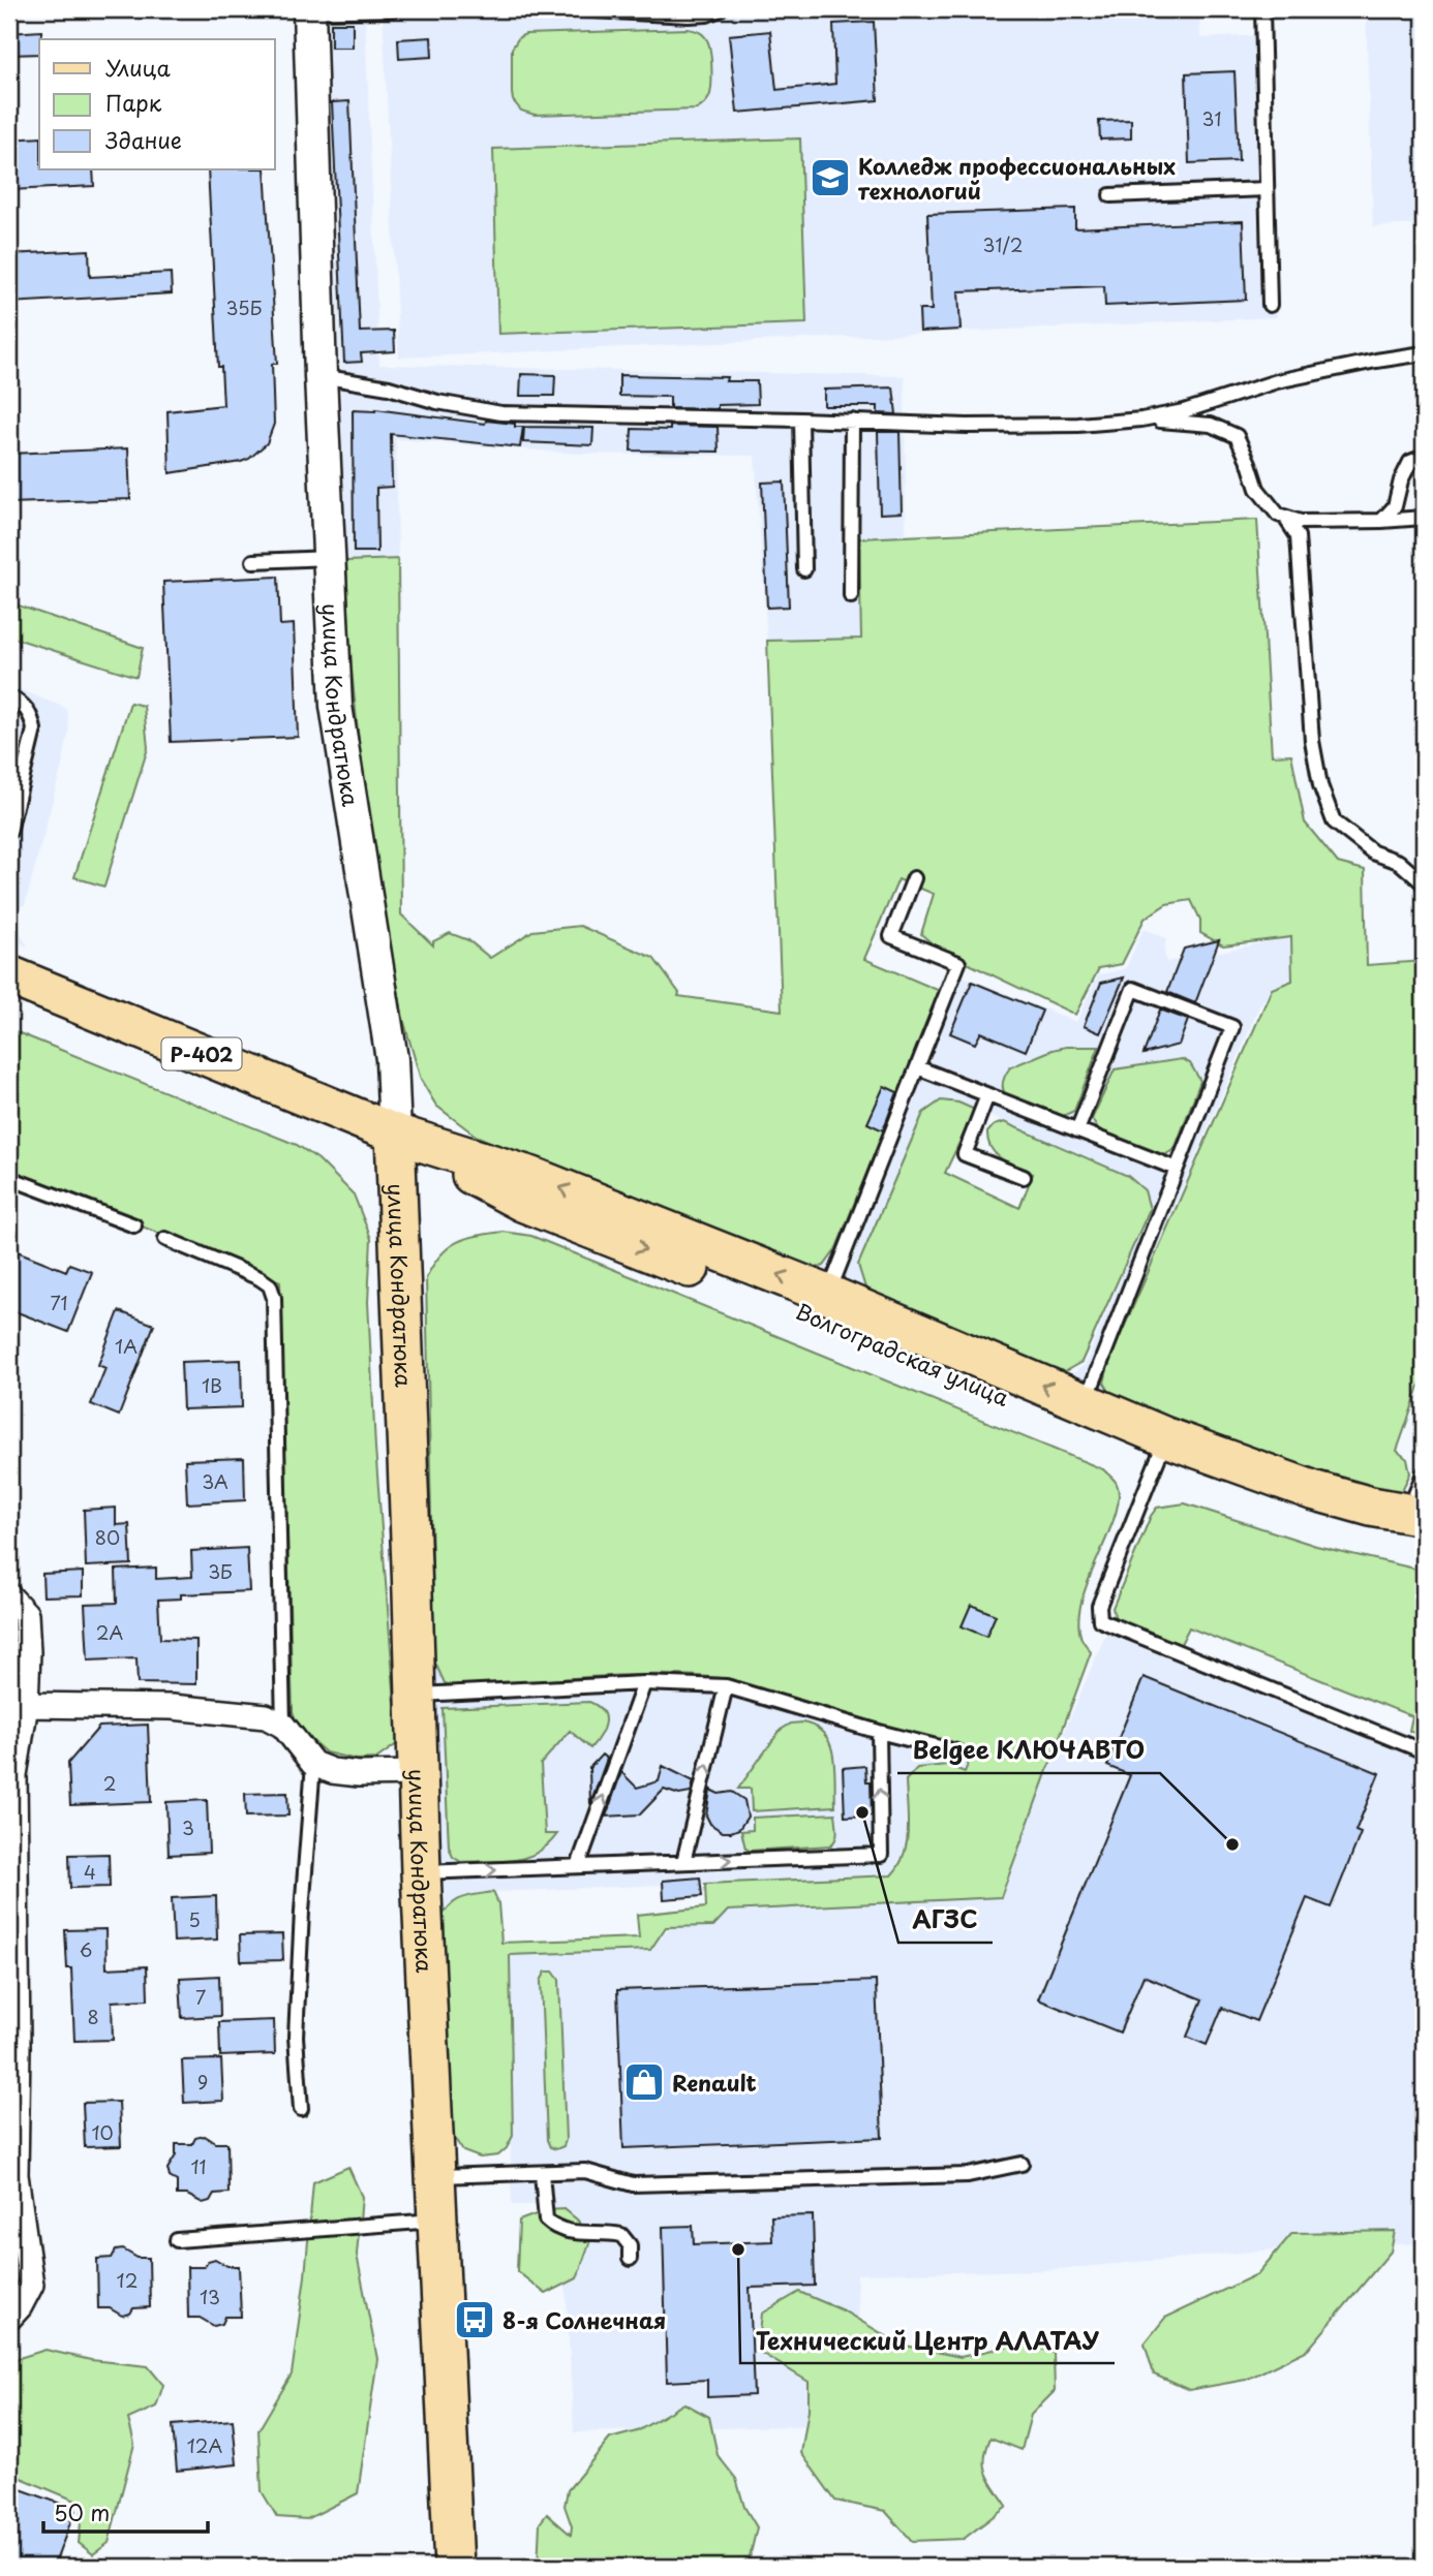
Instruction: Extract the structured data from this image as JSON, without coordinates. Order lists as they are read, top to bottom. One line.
{"streets":{"main road":["улица Кондратюка","Р-402","Волгоградская улица"]},"crossings":[["улица Кондратюка","Волгоградская улица"]],"places":{"school or university":["Колледж профессиональных технологий"],"other":["АГЗС","Belgee КЛЮЧАВТО","Технический Центр АЛАТАУ"],"shop":["Renault"],"bus stop":["8-я Солнечная"]},"house_numbers":["31","31/2","35Б","71","1А","1В","3А","80","3Б","2А","2","3","4","5","6","7","8","9","10","11","12","13","12А"],"legend":["Улица","Парк","Здание"],"scale_bar":"50 m"}
